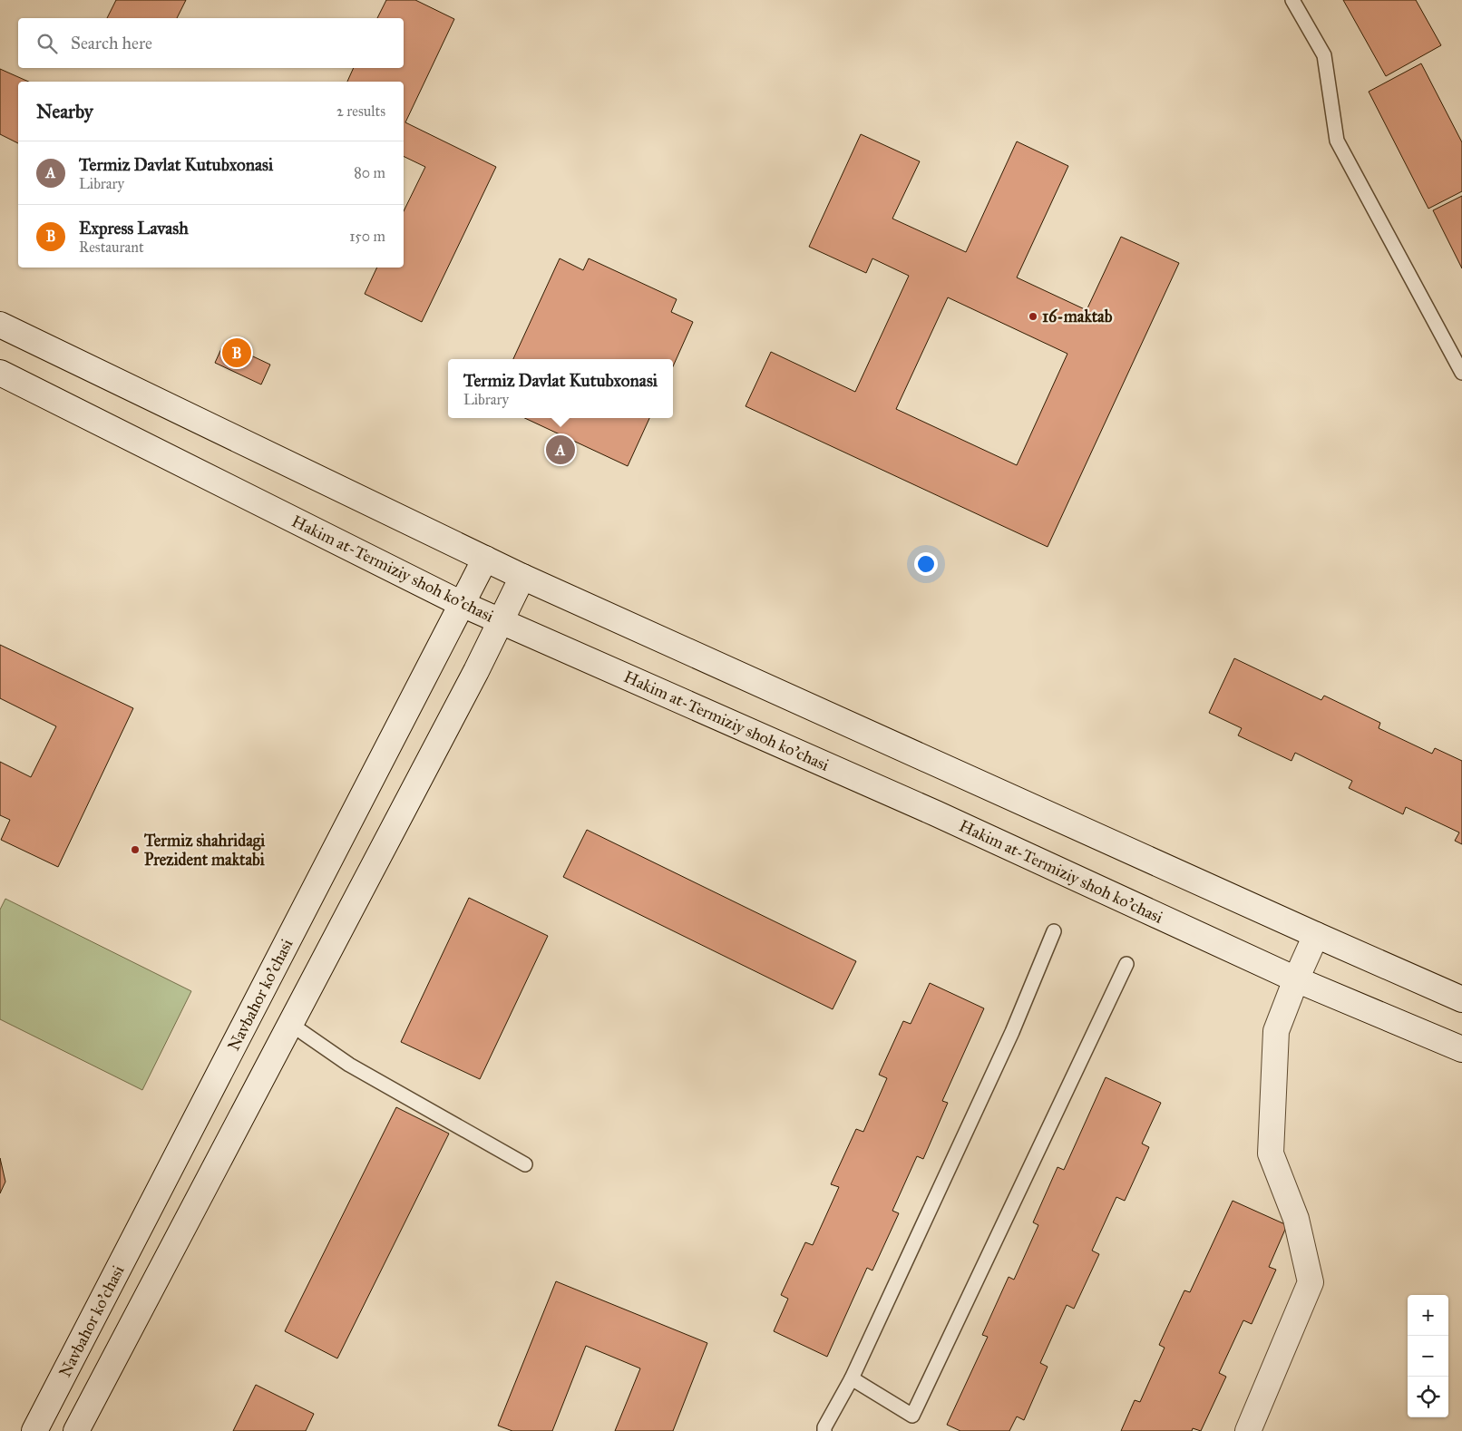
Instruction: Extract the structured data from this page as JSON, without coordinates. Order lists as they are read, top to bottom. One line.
{"streets":{"main road":["Hakim at-Termiziy shoh ko'chasi","Navbahor ko'chasi"]},"crossings":[["Hakim at-Termiziy shoh ko'chasi","Navbahor ko'chasi"]],"places":["16-maktab","Termiz shahridagi Prezident maktabi"],"page":{"search":"Search here","heading":["Nearby","2 results"],"list":[{"mark":"A","name":"Termiz Davlat Kutubxonasi","note":"Library","value":"80 m"},{"mark":"B","name":"Express Lavash","note":"Restaurant","value":"150 m"}],"pins":["B","A"],"popup":["Termiz Davlat Kutubxonasi","Library"],"map_buttons":["+","−"]}}
